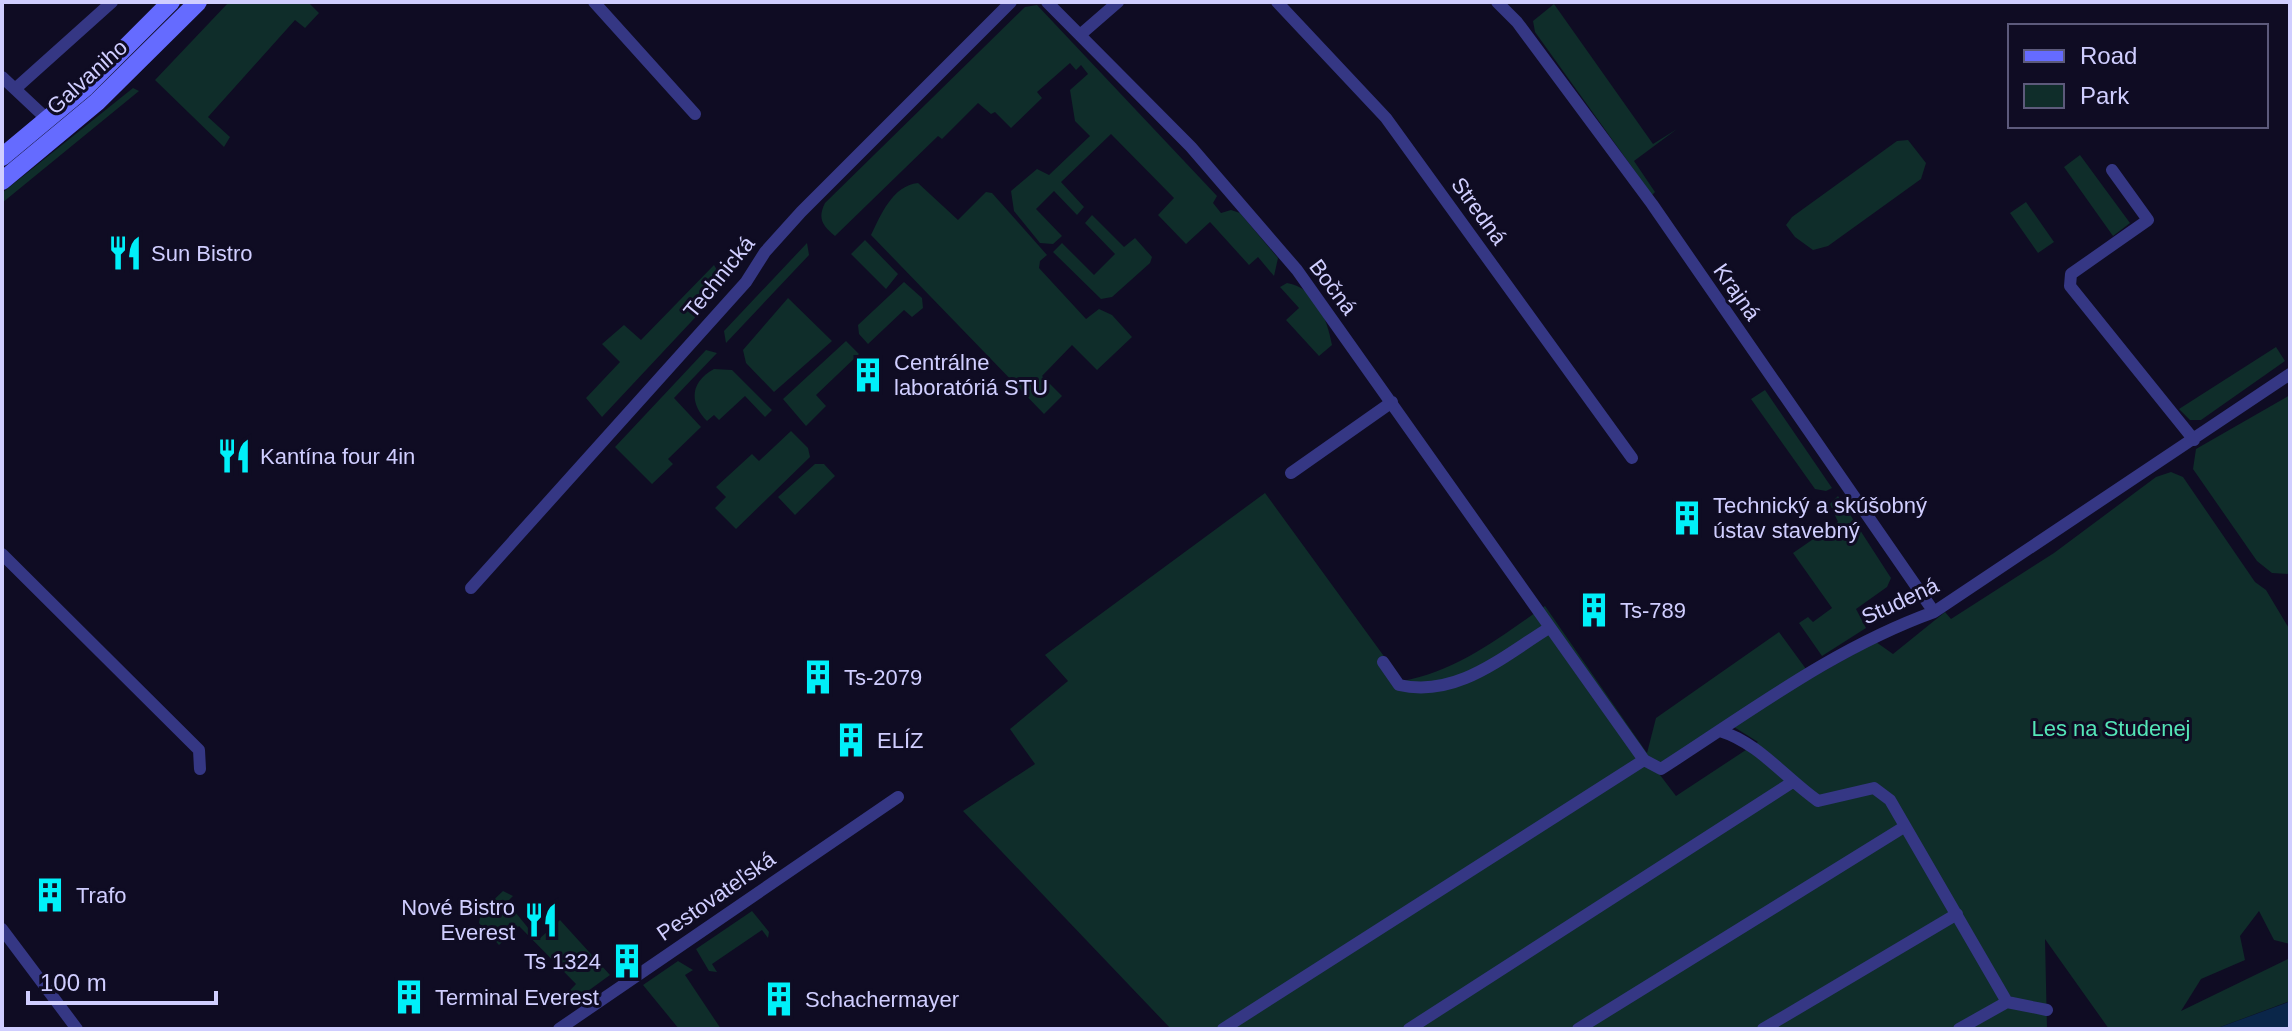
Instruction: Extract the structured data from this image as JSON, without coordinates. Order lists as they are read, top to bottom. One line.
{"streets":{"main road":["Galvaniho"],"street":["Stredná","Technická","Bočná","Krajná","Studená","Pestovateľská"]},"crossings":[["Bočná","Studená"],["Krajná","Studená"]],"parks":["Les na Studenej"],"places":{"restaurant":["Sun Bistro","Kantína four 4in","Nové Bistro Everest"],"building":["Centrálne laboratóriá STU","Technický a skúšobný ústav stavebný","Ts-789","Ts-2079","ELÍZ","Trafo","Ts 1324","Terminal Everest","Schachermayer"]},"legend":["Road","Park"],"scale_bar":"100 m"}
